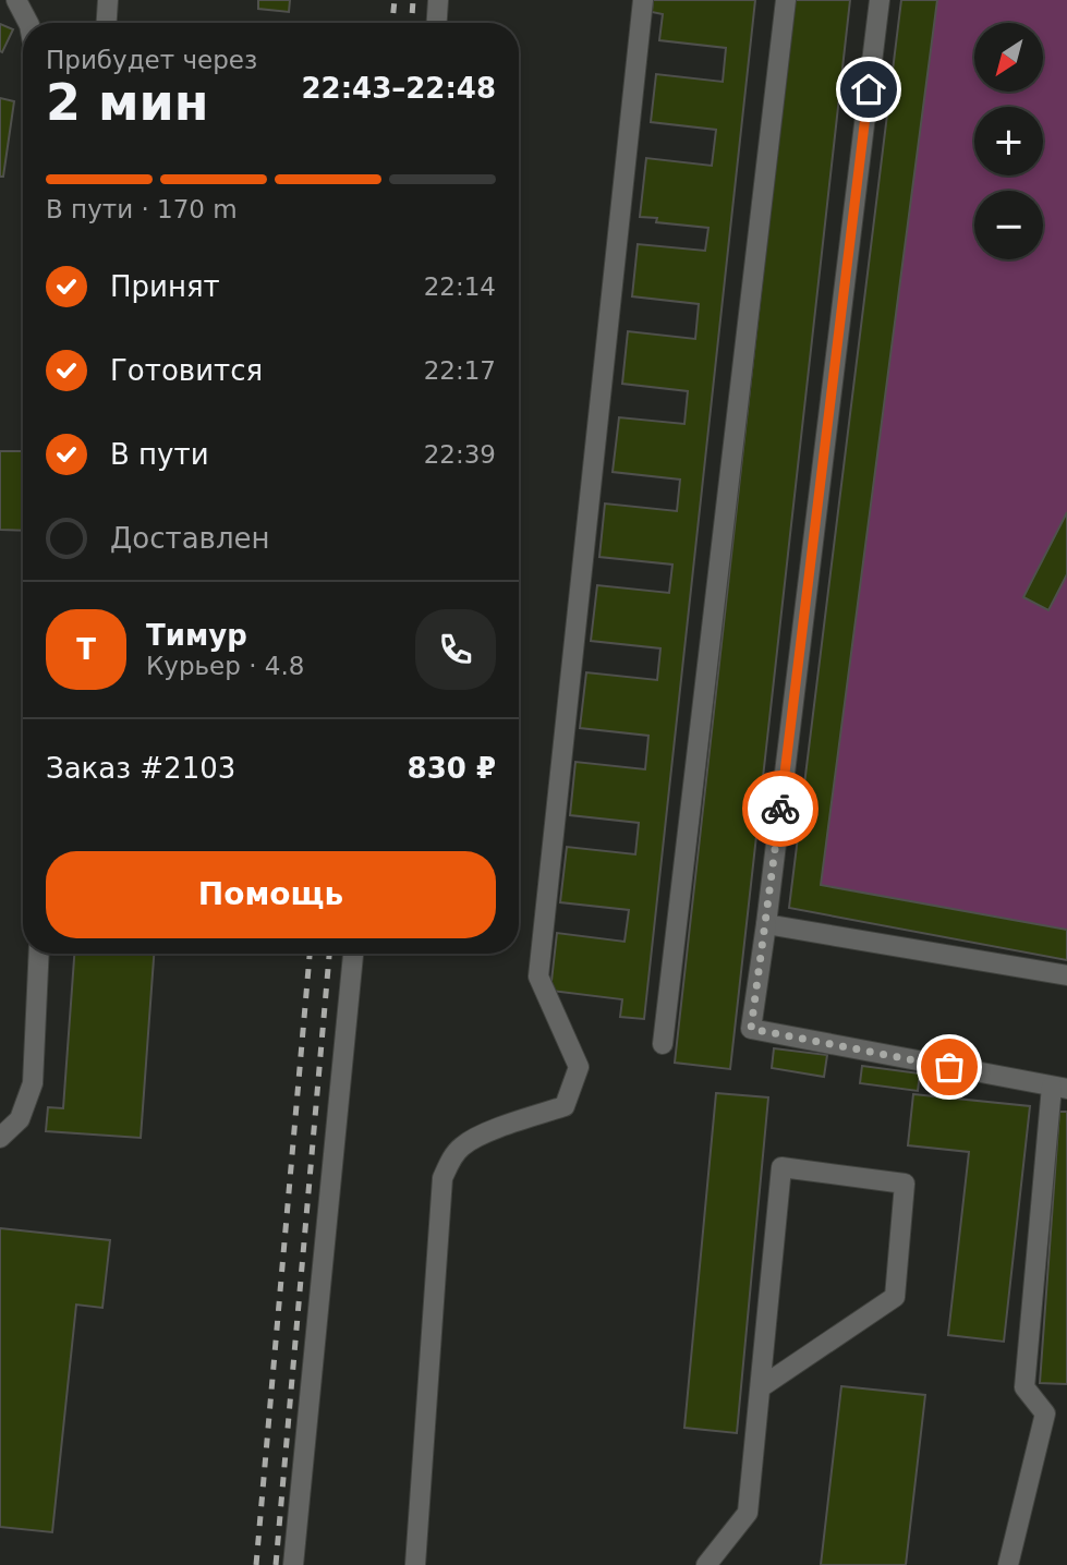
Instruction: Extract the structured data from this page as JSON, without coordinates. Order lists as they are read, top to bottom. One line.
{"north":"bottom left","page":{"map_buttons":["+","−"],"heading":["2 мин","Прибудет через","22:43–22:48"],"panel":["Тимур","Курьер · 4.8","Заказ #2103","830 ₽"],"bar":"В пути · 170 m","list":[["Принят","22:14"],["Готовится","22:17"],["В пути","22:39"],"Доставлен"],"round":"Т","buttons":"Помощь"}}
